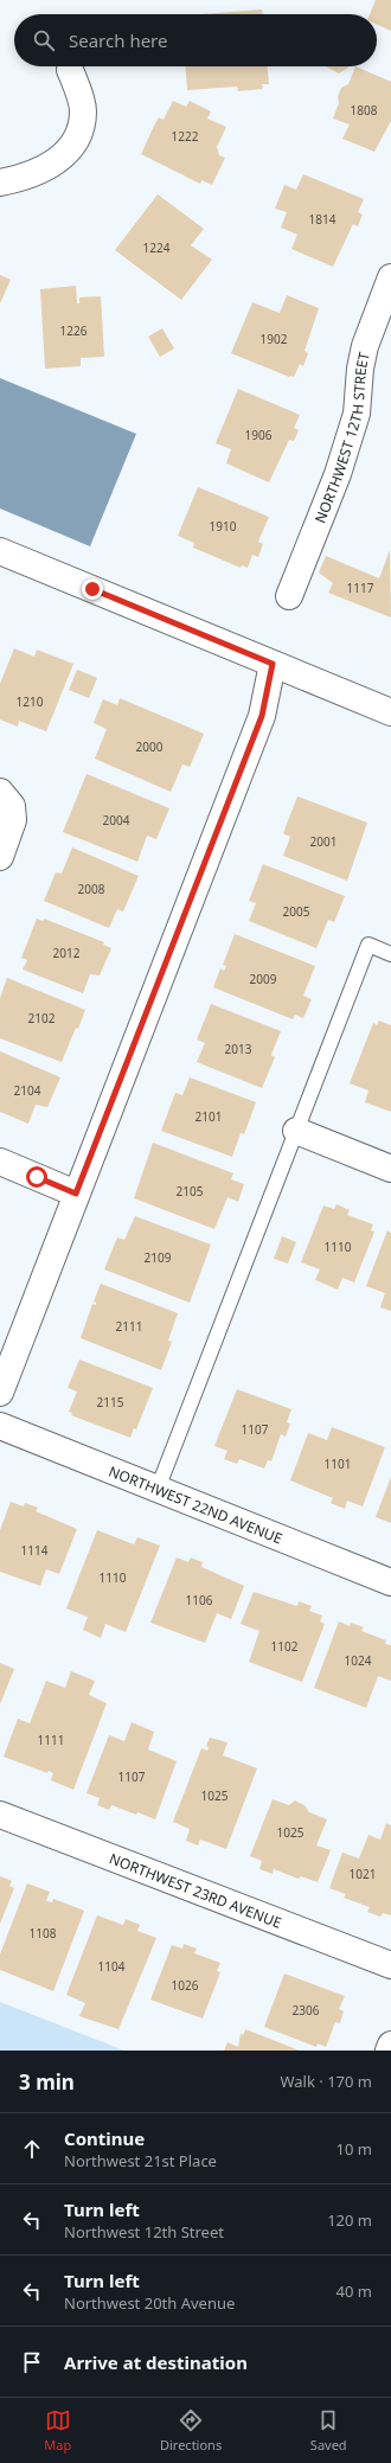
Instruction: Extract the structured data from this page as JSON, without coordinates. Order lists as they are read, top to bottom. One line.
{"streets":{"street":["NORTHWEST 12TH STREET","NORTHWEST 22ND AVENUE","NORTHWEST 23RD AVENUE"]},"house_numbers":["1808","1222","1814","1224","1226","1902","1906","1910","1117","1210","2000","2004","2001","2008","2005","2012","2009","2102","2013","2104","2101","2105","1110","2109","2111","2115","1107","1101","1114","1110","1106","1102","1024","1111","1107","1025","1025","1021","1108","1104","1026","2306"],"page":{"search":"Search here","heading":["3 min","Walk · 170 m"],"list":[["Continue","Northwest 21st Place","10 m"],["Turn left","Northwest 12th Street","120 m"],["Turn left","Northwest 20th Avenue","40 m"],"Arrive at destination"],"nav":["Map","Directions","Saved"]}}
